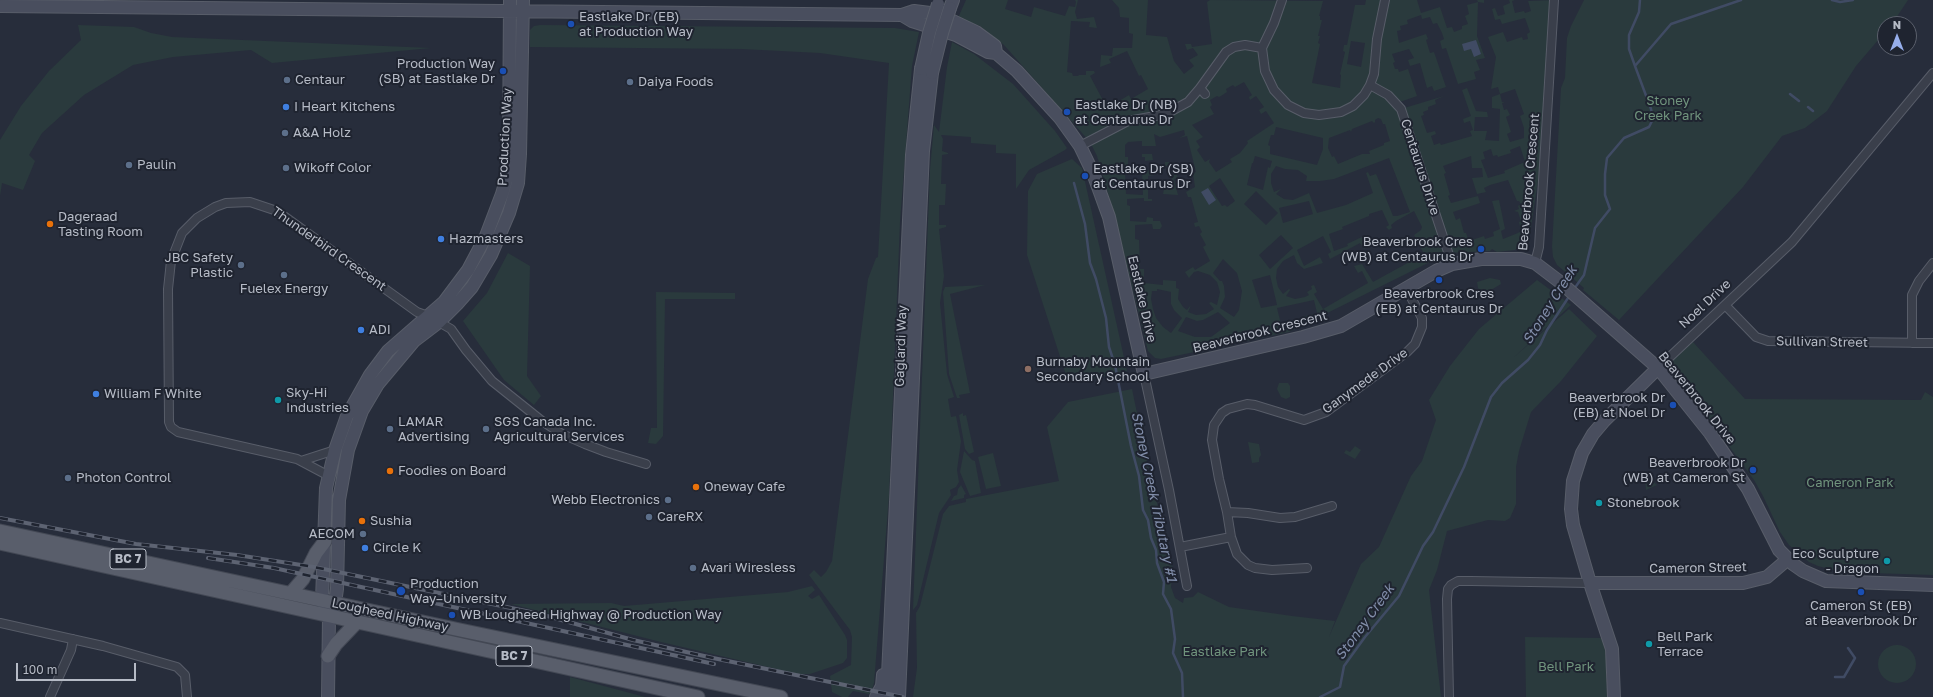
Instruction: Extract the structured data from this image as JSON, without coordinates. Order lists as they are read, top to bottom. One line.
{"streets":{"main road":["BC 7","Lougheed Highway"],"street":["Production Way","Centaurus Drive","Beaverbrook Crescent","Thunderbird Crescent","Eastlake Drive","Noel Drive","Sullivan Street","Gaglardi Way","Ganymede Drive","Beaverbrook Drive","Cameron Street"]},"crossings":[["Production Way","Thunderbird Crescent"],["Production Way","Eastlake Drive"],["Production Way","Lougheed Highway"],["Centaurus Drive","Beaverbrook Crescent"],["Beaverbrook Crescent","Eastlake Drive"],["Beaverbrook Crescent","Ganymede Drive"],["Beaverbrook Crescent","Beaverbrook Drive"],["Noel Drive","Sullivan Street"],["Noel Drive","Beaverbrook Drive"],["Noel Drive","Cameron Street"],["Beaverbrook Drive","Cameron Street"]],"water":["Stoney Creek","Stoney Creek Tributary #1"],"parks":["Stoney Creek Park","Cameron Park","Eastlake Park","Bell Park"],"places":["Eastlake Dr (EB) at Production Way","Production Way (SB) at Eastlake Dr","Centaur","Daiya Foods","I Heart Kitchens","Eastlake Dr (NB) at Centaurus Dr","A&A Holz","Paulin","Wikoff Color","Eastlake Dr (SB) at Centaurus Dr","Dageraad Tasting Room","Hazmasters","Beaverbrook Cres (WB) at Centaurus Dr","JBC Safety Plastic","Fuelex Energy","Beaverbrook Cres (EB) at Centaurus Dr","ADI","Burnaby Mountain Secondary School","William F White","Sky-Hi Industries","Beaverbrook Dr (EB) at Noel Dr","LAMAR Advertising","SGS Canada Inc. Agricultural Services","Beaverbrook Dr (WB) at Cameron St","Foodies on Board","Photon Control","Oneway Cafe","Webb Electronics","Stonebrook","CareRX","Sushia","AECOM","Circle K","Eco Sculpture - Dragon","Avari Wiresless","Production Way–University","Cameron St (EB) at Beaverbrook Dr","WB Lougheed Highway @ Production Way","Bell Park Terrace"],"scale_bar":"100 m","north":"top"}
